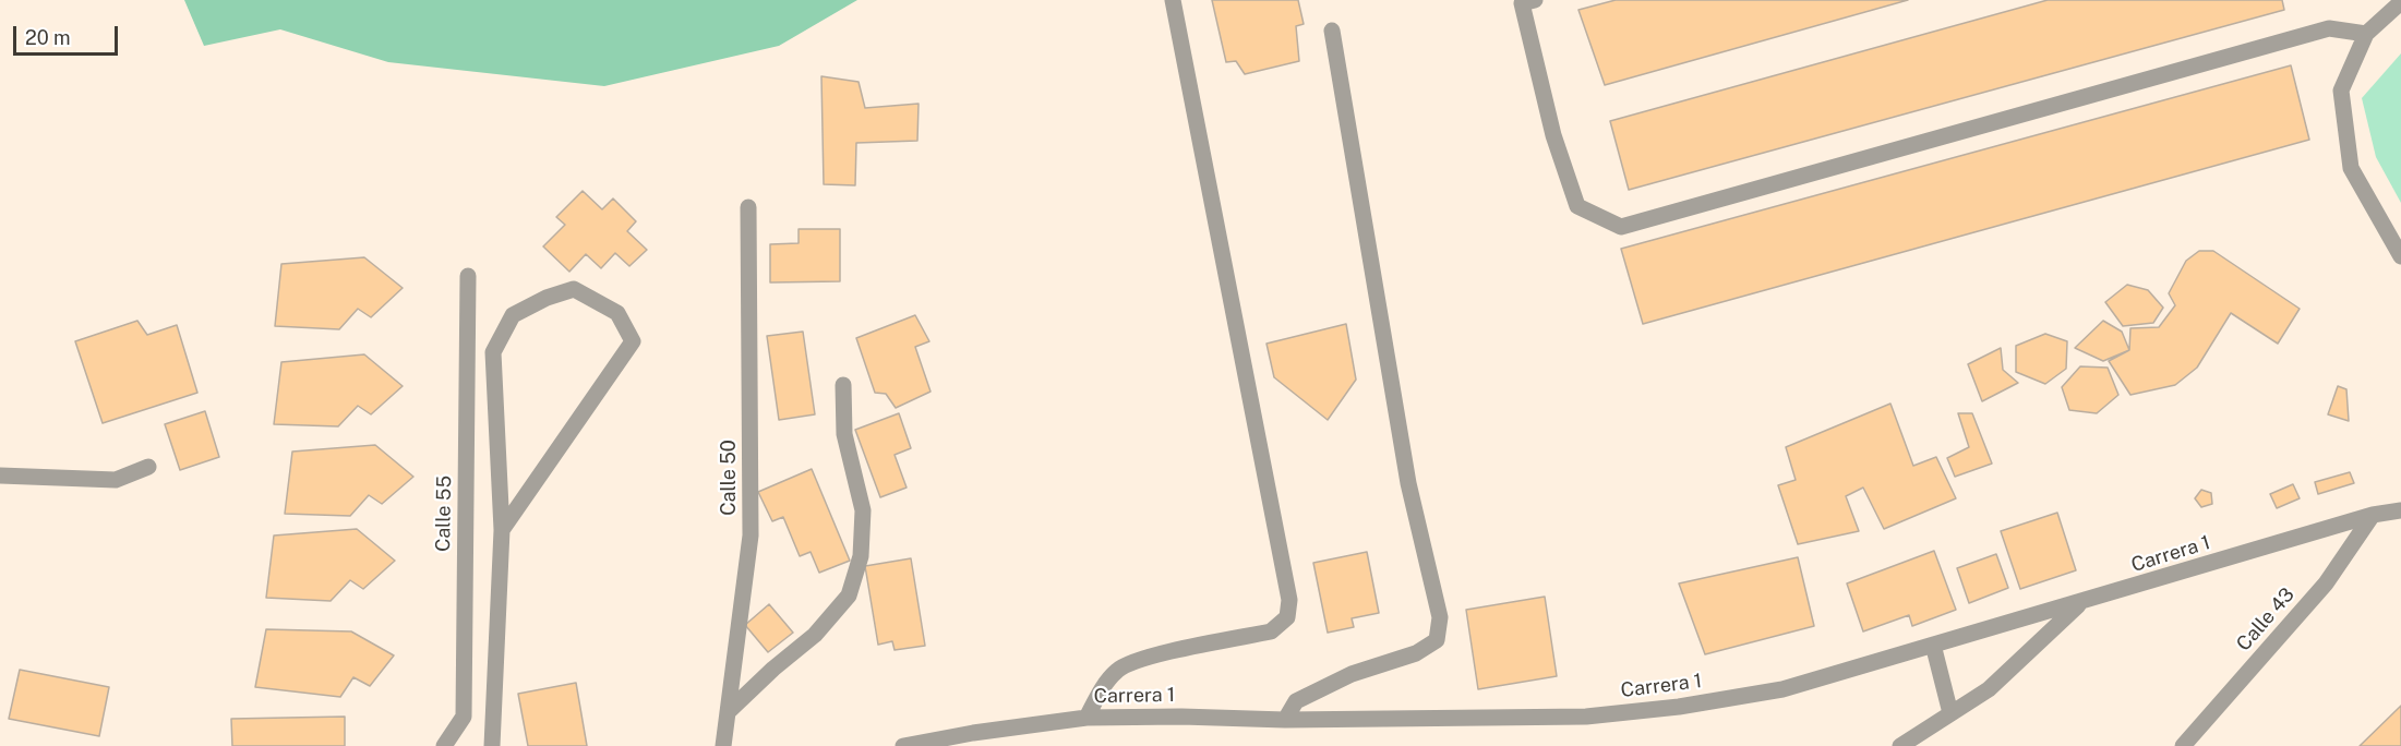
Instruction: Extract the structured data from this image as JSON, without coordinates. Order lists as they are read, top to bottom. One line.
{"streets":{"street":["Calle 50","Calle 55","Carrera 1","Calle 43"]},"crossings":[["Carrera 1","Calle 43"]],"scale_bar":"20 m"}
